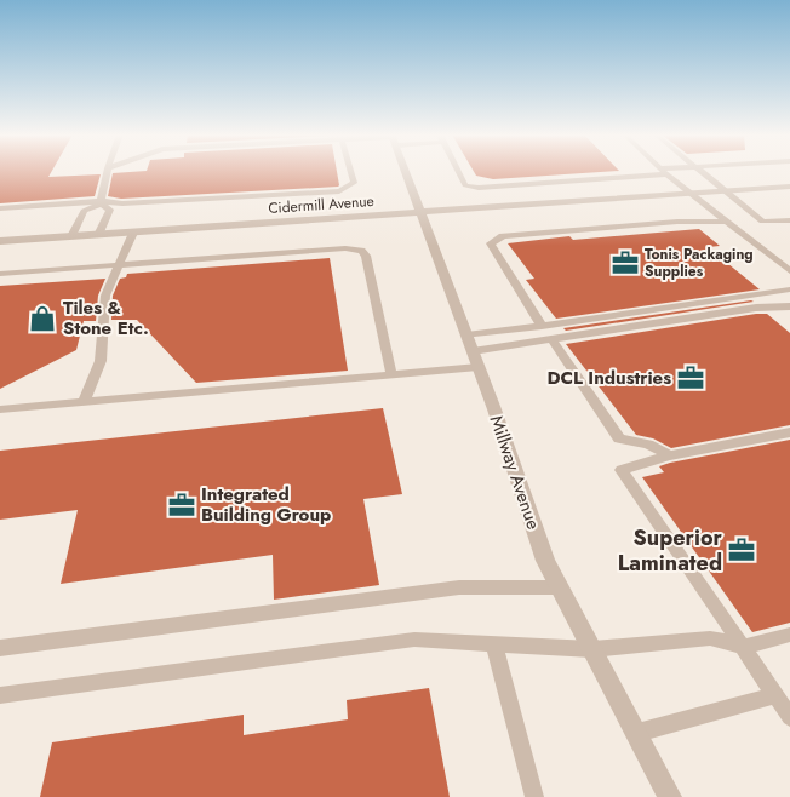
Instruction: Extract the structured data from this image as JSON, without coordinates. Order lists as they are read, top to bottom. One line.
{"streets":{"street":["Cidermill Avenue","Millway Avenue"]},"crossings":[["Cidermill Avenue","Millway Avenue"]],"places":{"office":["Tonis Packaging Supplies","DCL Industries","Integrated Building Group","Superior Laminated"],"shop":["Tiles & Stone Etc."]}}
